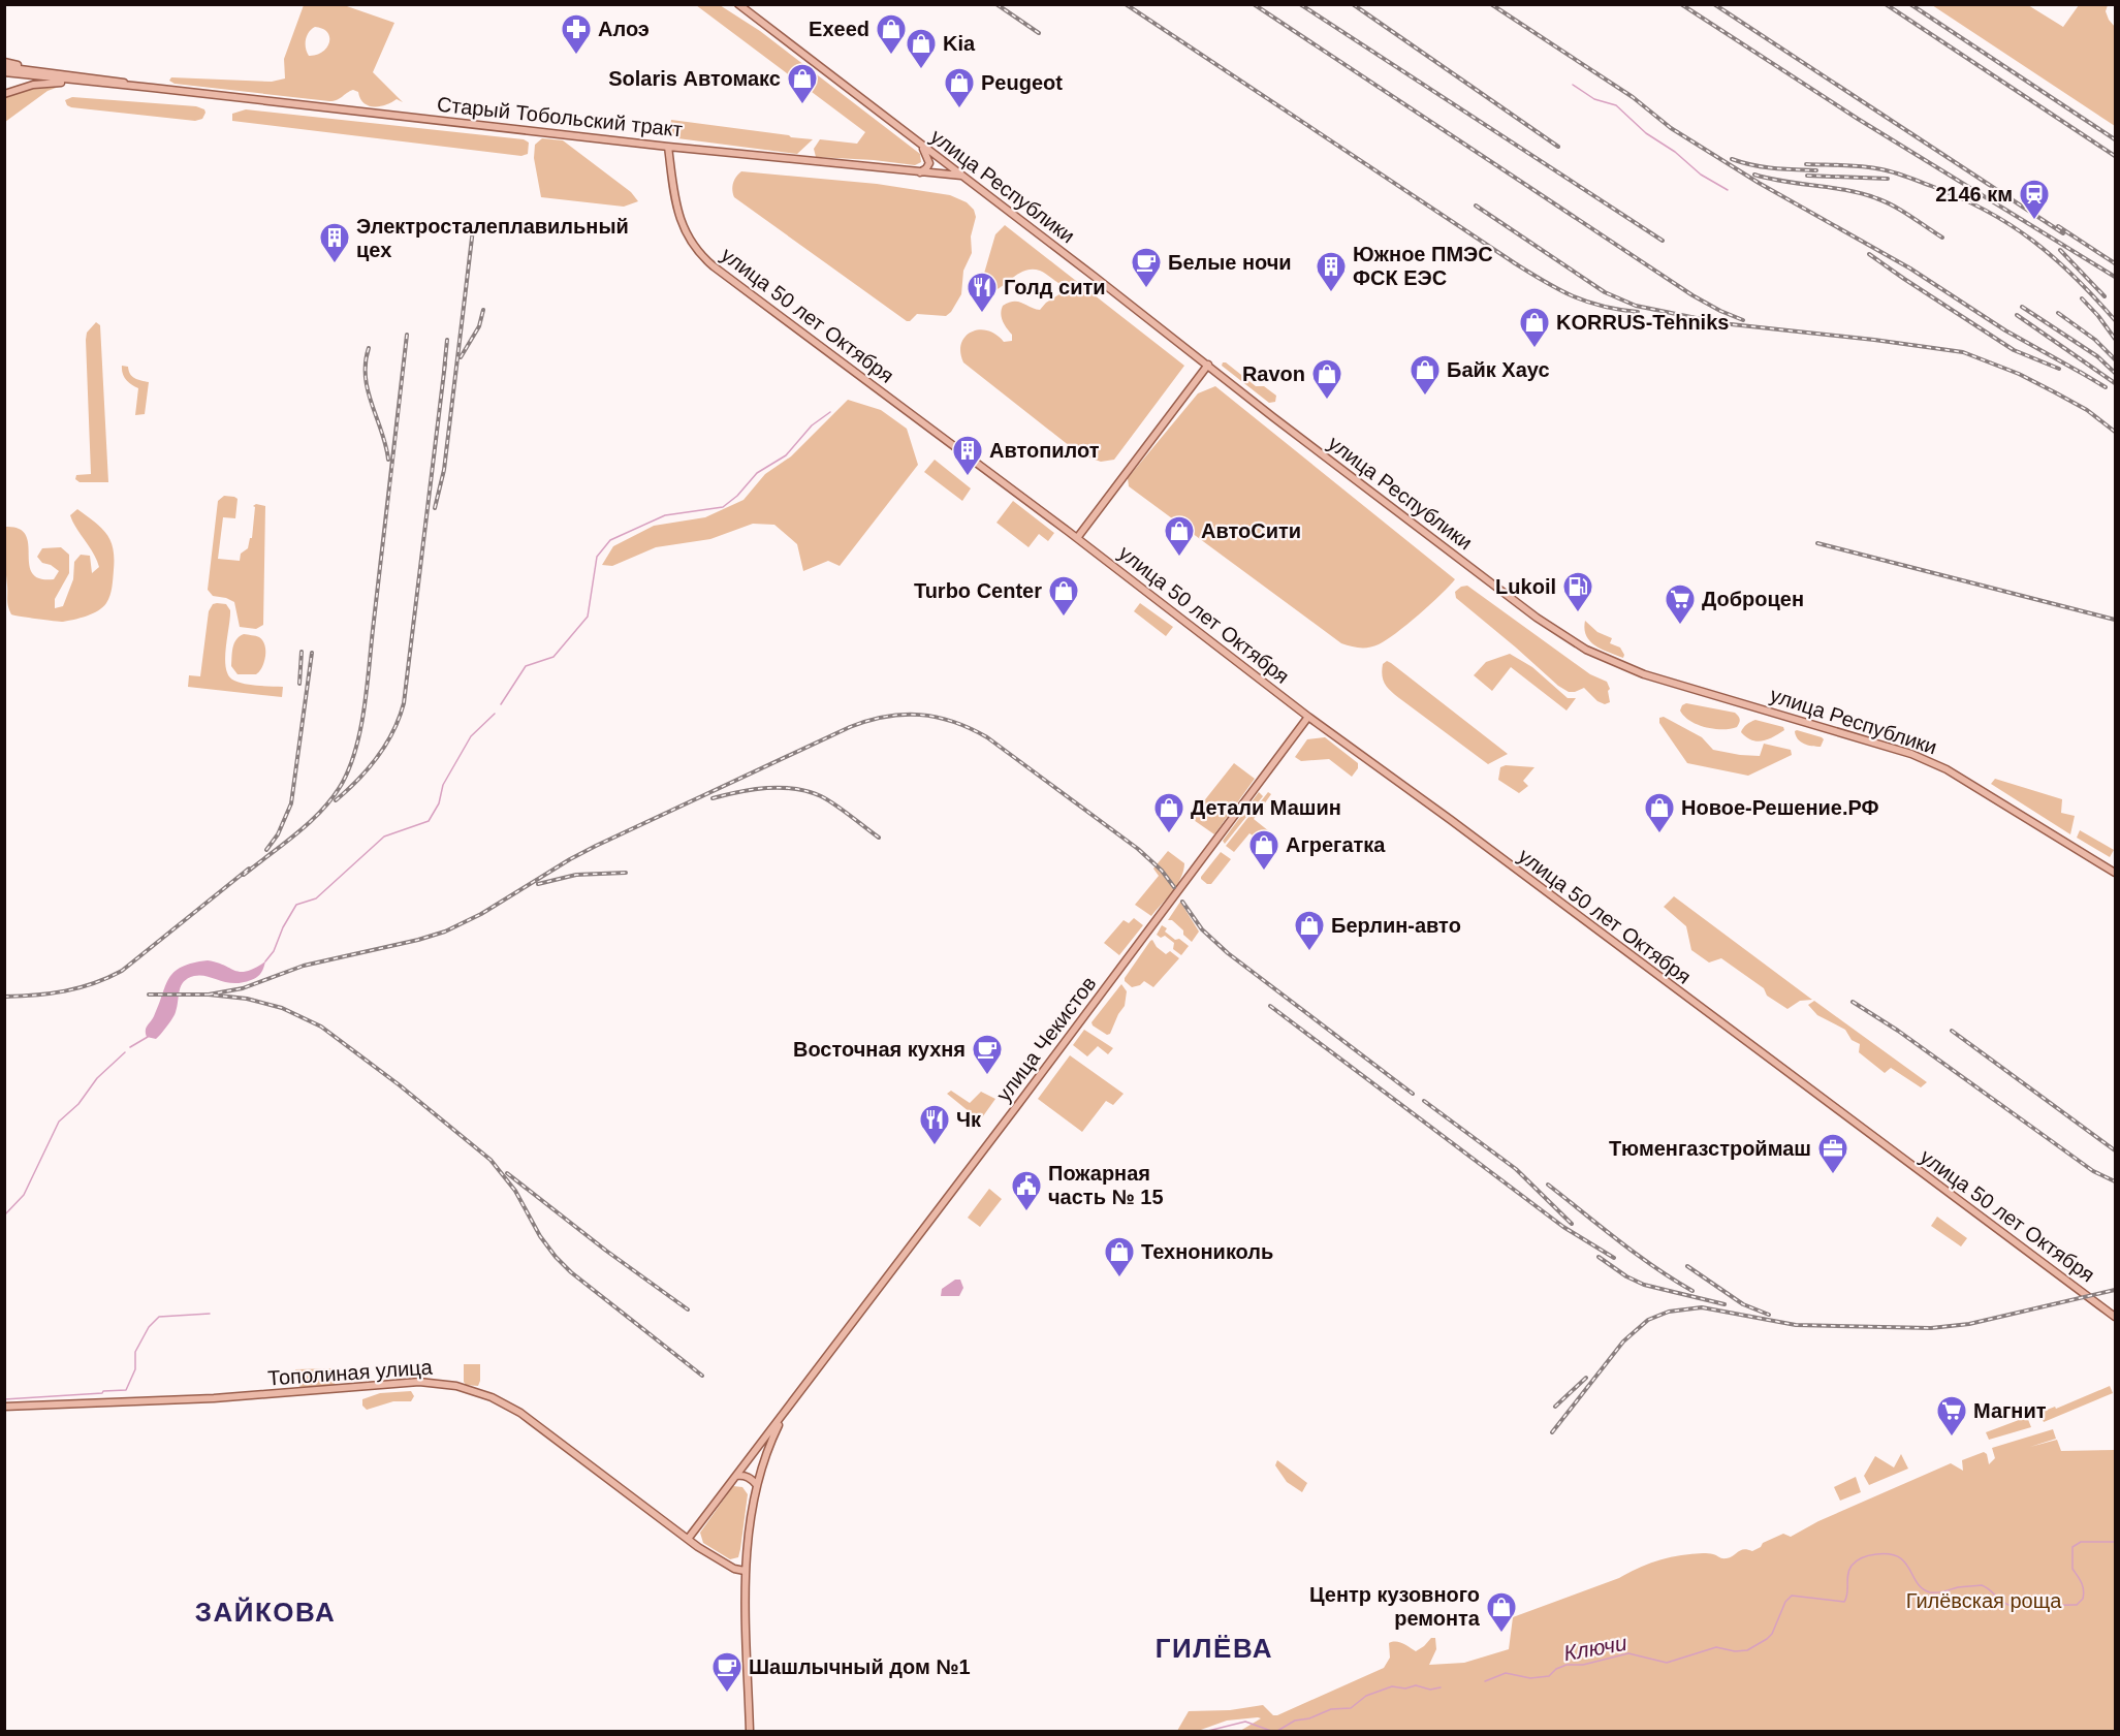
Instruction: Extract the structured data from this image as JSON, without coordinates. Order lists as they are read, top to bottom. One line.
{"streets":{"main road":["Старый Тобольский тракт","улица Республики","улица 50 лет Октября","улица Чекистов","Тополиная улица"]},"crossings":[["Старый Тобольский тракт","улица Республики"],["Старый Тобольский тракт","улица 50 лет Октября"],["улица 50 лет Октября","улица Чекистов"]],"districts":["ЗАЙКОВА","ГИЛЁВА"],"water":["Ключи"],"parks":["Гилёвская роща"],"places":{"pharmacy":["Алоэ"],"shop":["Exeed","Kia","Solaris Автомакс","Peugeot","KORRUS-Tehniks","Байк Хаус","Ravon","АвтоСити","Turbo Center","Детали Машин","Новое-Решение.РФ","Агрегатка","Берлин-авто","Технониколь","Центр кузовного ремонта"],"station":["2146 км"],"building":["Электросталеплавильный цех","Южное ПМЭС ФСК ЕЭС","Автопилот"],"cafe":["Белые ночи","Восточная кухня","Шашлычный дом №1"],"restaurant":["Голд сити","Чк"],"fuel station":["Lukoil"],"supermarket":["Доброцен","Магнит"],"office":["Тюменгазстроймаш"],"public building":["Пожарная часть № 15"]}}
